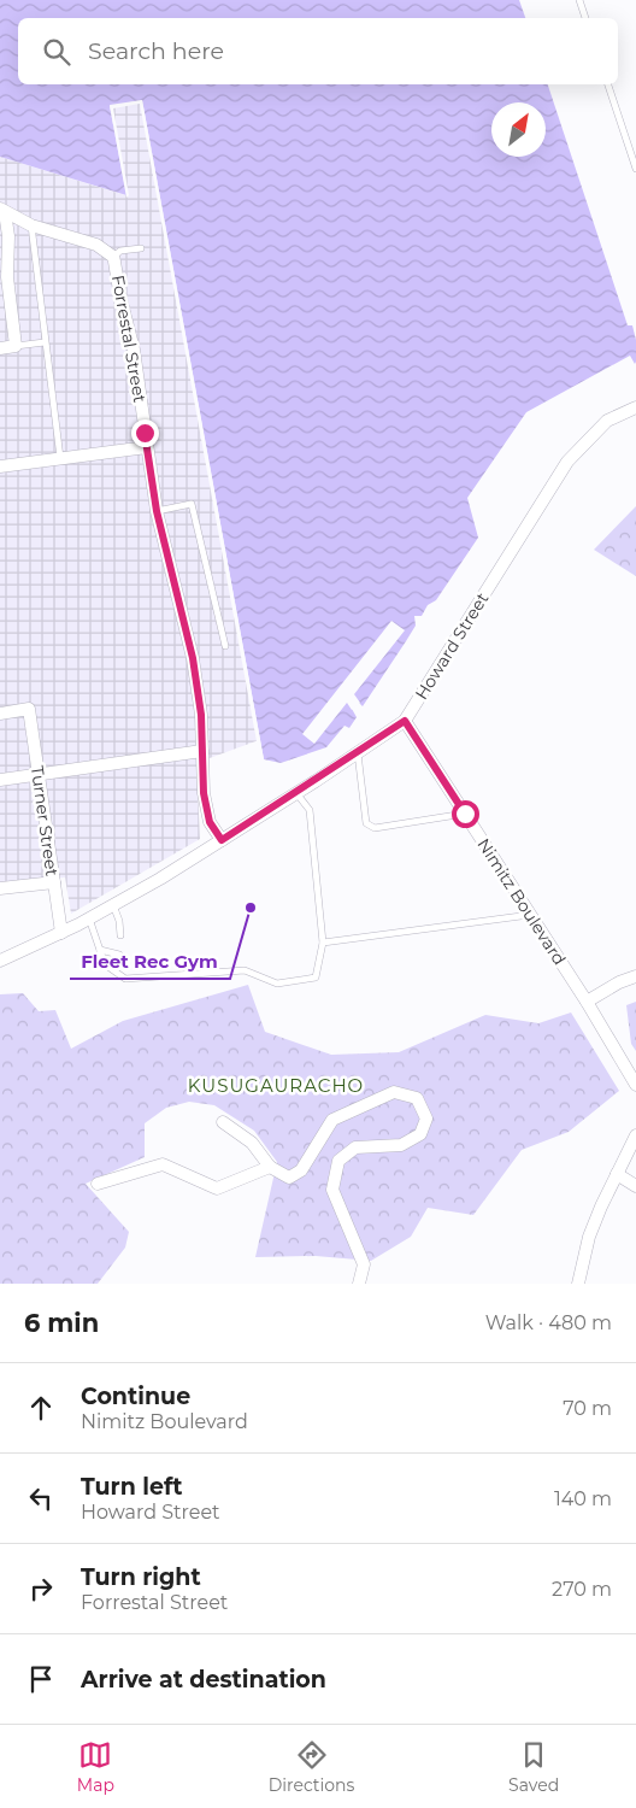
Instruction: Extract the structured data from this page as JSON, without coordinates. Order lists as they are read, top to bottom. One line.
{"streets":{"street":["Forrestal Street","Howard Street","Turner Street","Nimitz Boulevard"]},"crossings":[["Forrestal Street","Howard Street"],["Howard Street","Turner Street"],["Howard Street","Nimitz Boulevard"]],"districts":["KUSUGAURACHO"],"places":["Fleet Rec Gym"],"north":"top right","page":{"search":"Search here","heading":["6 min","Walk · 480 m"],"list":[["Continue","Nimitz Boulevard","70 m"],["Turn left","Howard Street","140 m"],["Turn right","Forrestal Street","270 m"],"Arrive at destination"],"nav":["Map","Directions","Saved"]}}
